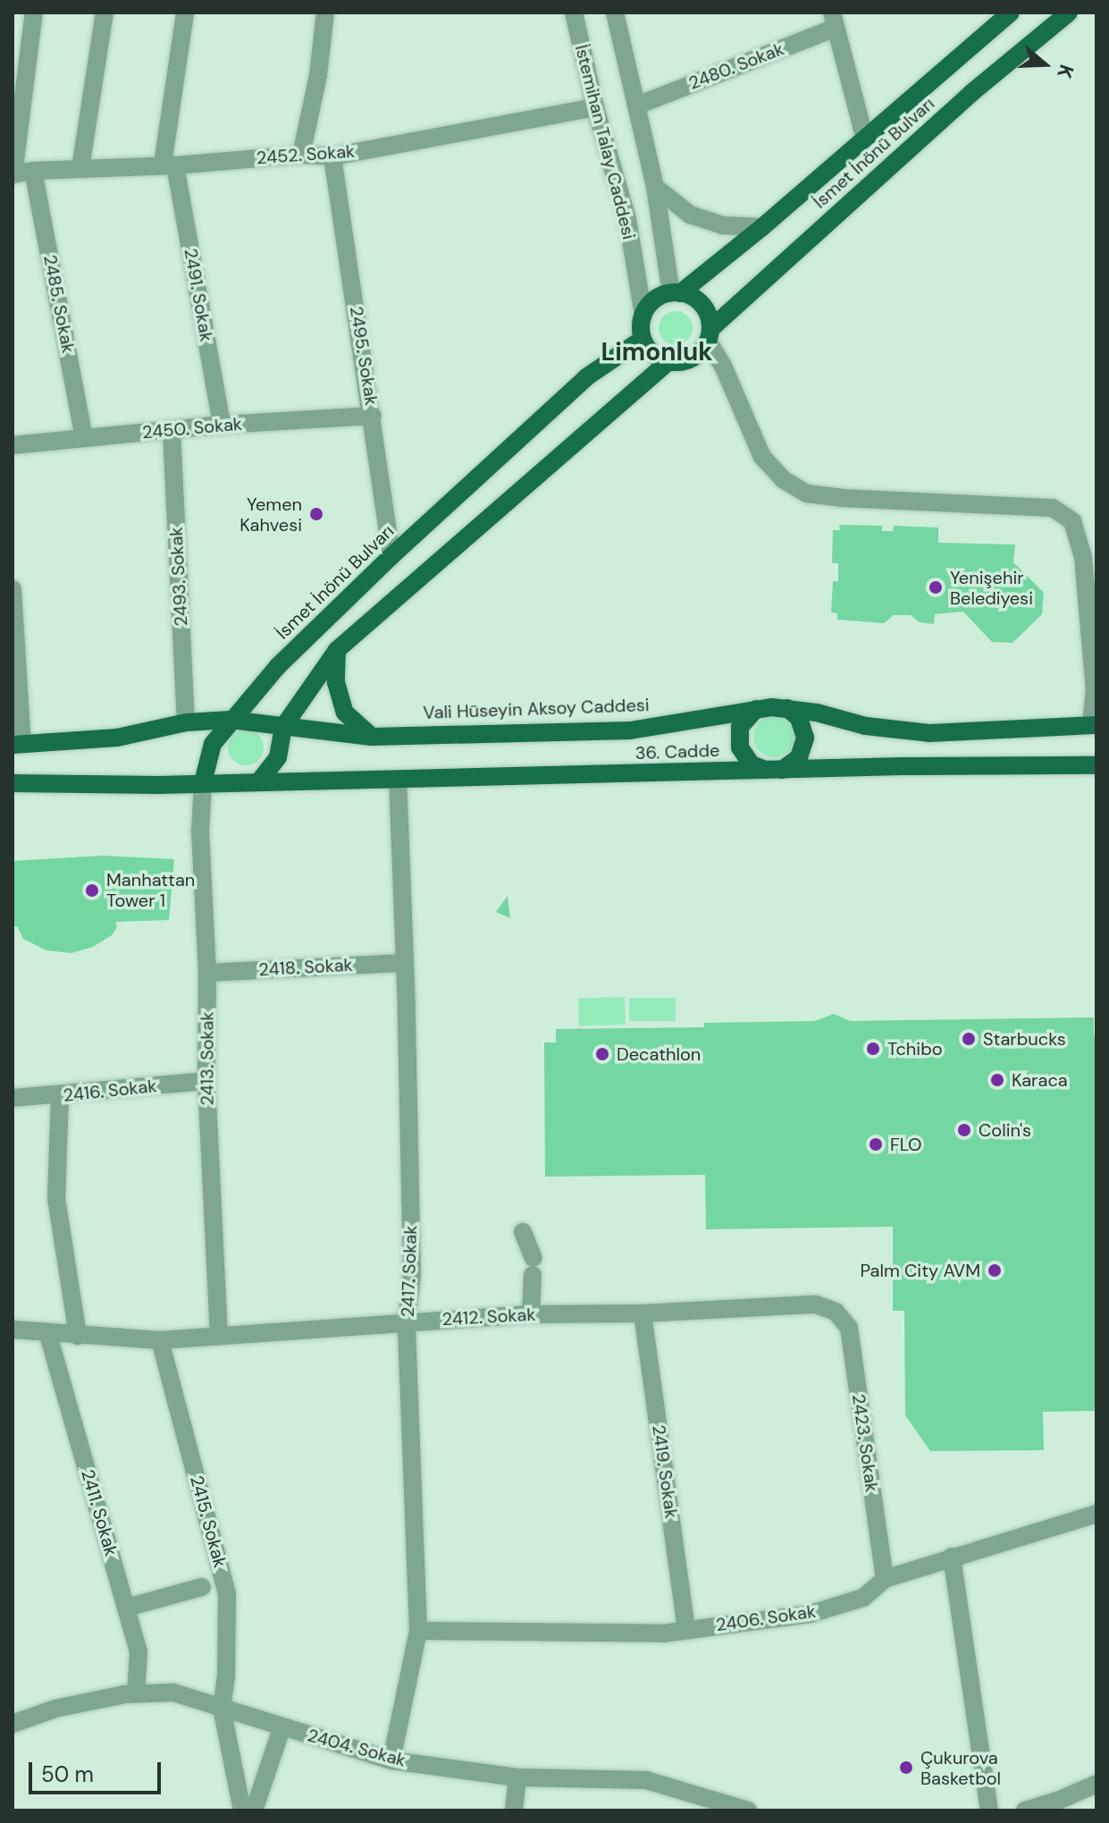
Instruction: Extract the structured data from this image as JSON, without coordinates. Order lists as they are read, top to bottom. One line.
{"streets":{"main road":["İsmet İnönü Bulvarı","Vali Hüseyin Aksoy Caddesi","36. Cadde"],"street":["2480. Sokak","İstemihan Talay Caddesi","2452. Sokak","2491. Sokak","2485. Sokak","2495. Sokak","2450. Sokak","2493. Sokak","2418. Sokak","2413. Sokak","2416. Sokak","2417. Sokak","2412. Sokak","2423. Sokak","2419. Sokak","2411. Sokak","2415. Sokak","2406. Sokak","2404. Sokak"]},"crossings":[["2480. Sokak","İstemihan Talay Caddesi"],["İstemihan Talay Caddesi","İsmet İnönü Bulvarı"],["İstemihan Talay Caddesi","2452. Sokak"],["İsmet İnönü Bulvarı","2495. Sokak"],["İsmet İnönü Bulvarı","Vali Hüseyin Aksoy Caddesi"],["İsmet İnönü Bulvarı","2413. Sokak"],["2452. Sokak","2491. Sokak"],["2452. Sokak","2485. Sokak"],["2452. Sokak","2495. Sokak"],["2491. Sokak","2450. Sokak"],["2485. Sokak","2450. Sokak"],["2495. Sokak","2450. Sokak"],["2450. Sokak","2493. Sokak"],["Vali Hüseyin Aksoy Caddesi","36. Cadde"],["36. Cadde","2417. Sokak"],["2418. Sokak","2413. Sokak"],["2418. Sokak","2417. Sokak"],["2413. Sokak","2416. Sokak"],["2413. Sokak","2412. Sokak"],["2417. Sokak","2412. Sokak"],["2417. Sokak","2406. Sokak"],["2417. Sokak","2404. Sokak"],["2412. Sokak","2423. Sokak"],["2412. Sokak","2419. Sokak"],["2412. Sokak","2411. Sokak"],["2412. Sokak","2415. Sokak"],["2423. Sokak","2406. Sokak"],["2419. Sokak","2406. Sokak"],["2411. Sokak","2404. Sokak"],["2415. Sokak","2404. Sokak"]],"districts":["Limonluk"],"places":["Yemen Kahvesi","Yenişehir Belediyesi","Manhattan Tower 1","Starbucks","Tchibo","Decathlon","Karaca","Colin's","FLO","Palm City AVM","Çukurova Basketbol"],"scale_bar":"50 m","north":"right"}
